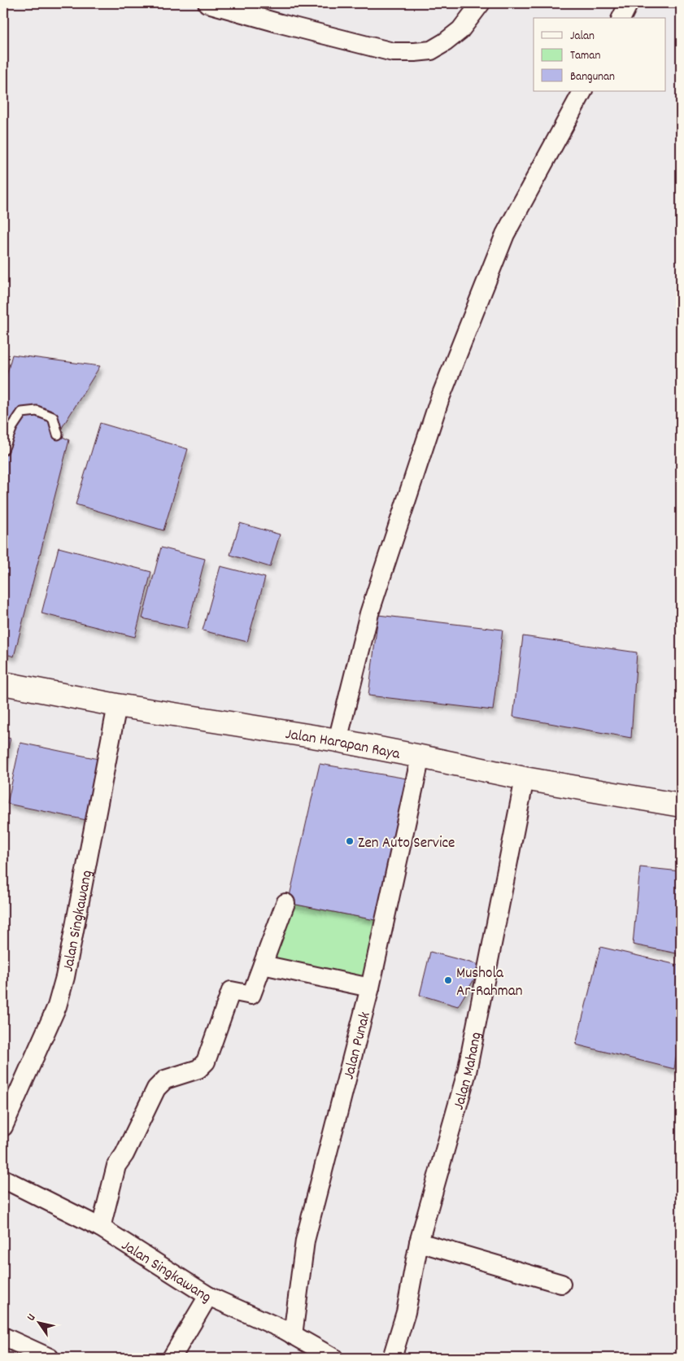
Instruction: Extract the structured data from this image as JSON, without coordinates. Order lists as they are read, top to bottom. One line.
{"streets":{"main road":["Jalan Harapan Raya"],"street":["Jalan Singkawang","Jalan Punak","Jalan Mahang"]},"crossings":[["Jalan Harapan Raya","Jalan Singkawang"],["Jalan Harapan Raya","Jalan Punak"],["Jalan Harapan Raya","Jalan Mahang"],["Jalan Singkawang","Jalan Punak"]],"places":["Zen Auto Service","Mushola Ar-Rahman"],"legend":["Jalan","Taman","Bangunan"],"north":"top left"}
